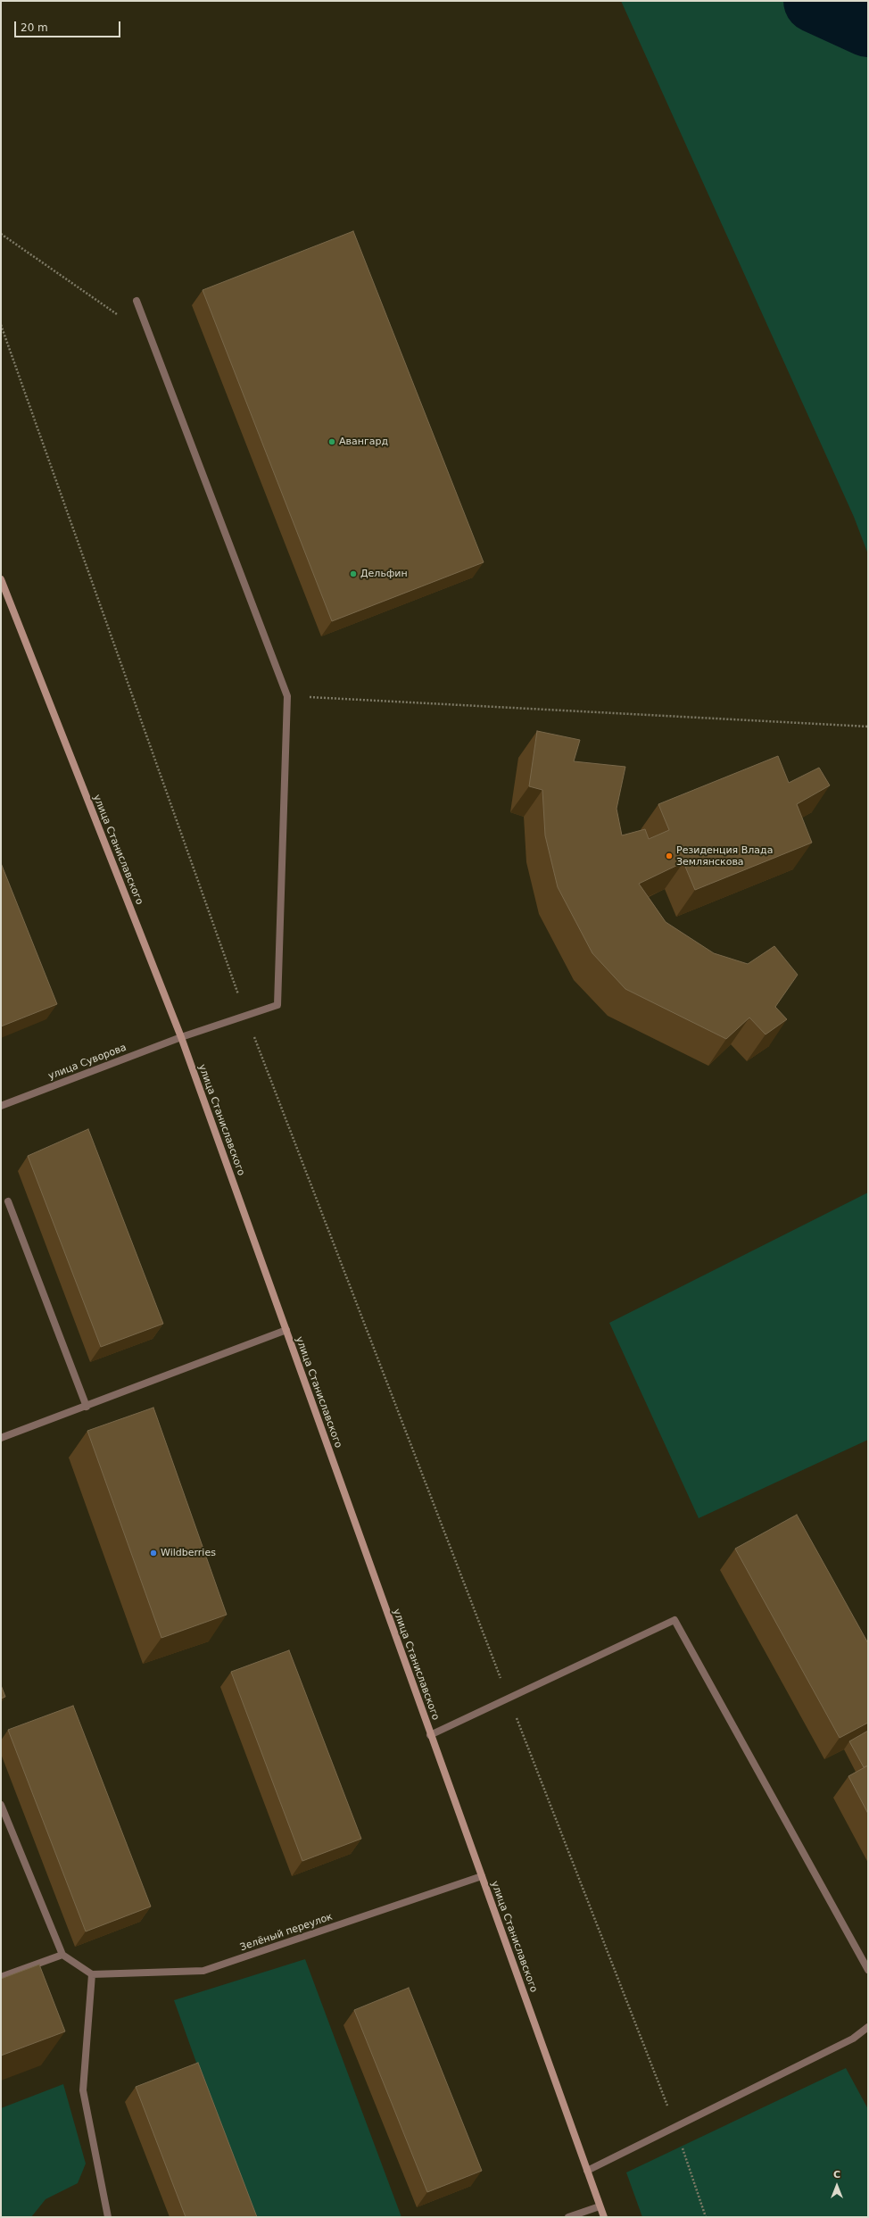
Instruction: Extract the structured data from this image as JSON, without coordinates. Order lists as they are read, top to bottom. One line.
{"streets":{"main road":["улица Станиславского"],"street":["улица Суворова","Зелёный переулок"]},"crossings":[["улица Станиславского","улица Суворова"],["улица Станиславского","Зелёный переулок"]],"places":["Авангард","Дельфин","Резиденция Влада Землянскова","Wildberries"],"scale_bar":"20 m","north":"top"}
